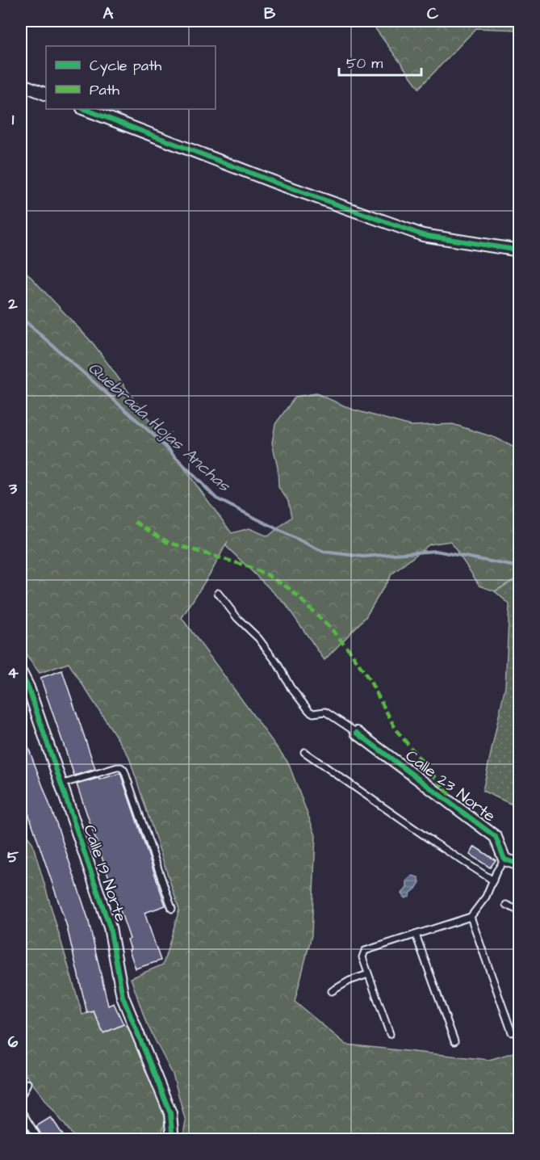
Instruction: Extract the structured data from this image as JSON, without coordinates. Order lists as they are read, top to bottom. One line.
{"streets":{"street":["Calle 23 Norte","Calle 19 Norte"]},"water":["Quebrada Hojas Anchas"],"legend":["Cycle path","Path"],"scale_bar":"50 m","grid":{"columns":["A","B","C"],"rows":["1","2","3","4","5","6"]}}
